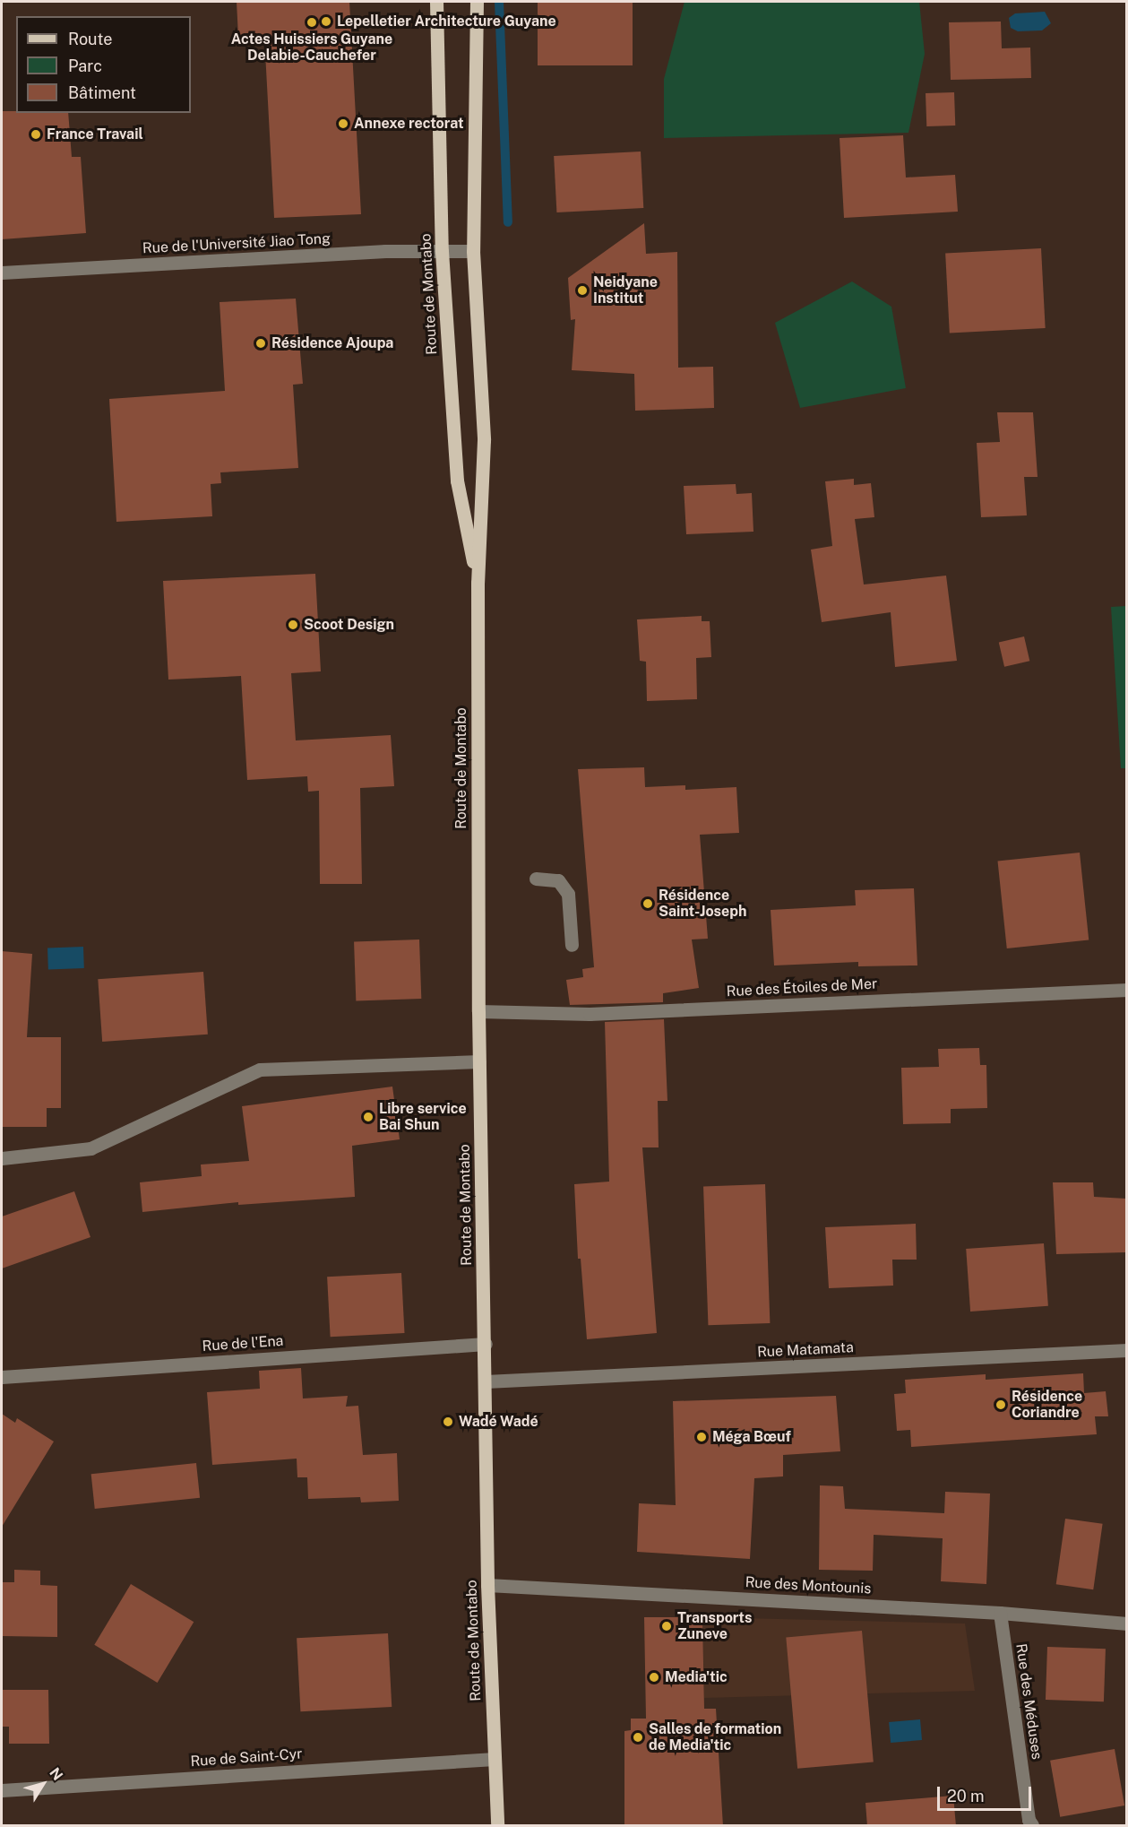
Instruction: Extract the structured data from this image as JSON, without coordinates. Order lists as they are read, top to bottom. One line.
{"streets":{"main road":["Route de Montabo"],"street":["Rue de l'Université Jiao Tong","Rue des Étoiles de Mer","Rue de l'Ena","Rue Matamata","Rue des Montounis","Rue des Méduses","Rue de Saint-Cyr"]},"crossings":[["Rue de l'Université Jiao Tong","Route de Montabo"],["Route de Montabo","Rue des Étoiles de Mer"],["Route de Montabo","Rue de l'Ena"],["Route de Montabo","Rue Matamata"],["Route de Montabo","Rue des Montounis"],["Route de Montabo","Rue de Saint-Cyr"],["Rue des Montounis","Rue des Méduses"]],"places":["Lepelletier Architecture Guyane","Actes Huissiers Guyane Delabie-Cauchefer","Annexe rectorat","France Travail","Neidyane Institut","Résidence Ajoupa","Scoot Design","Résidence Saint-Joseph","Libre service Bai Shun","Résidence Coriandre","Wadé Wadé","Méga Bœuf","Transports Zuneve","Media'tic","Salles de formation de Media'tic"],"legend":["Route","Parc","Bâtiment"],"scale_bar":"20 m","north":"top right"}
